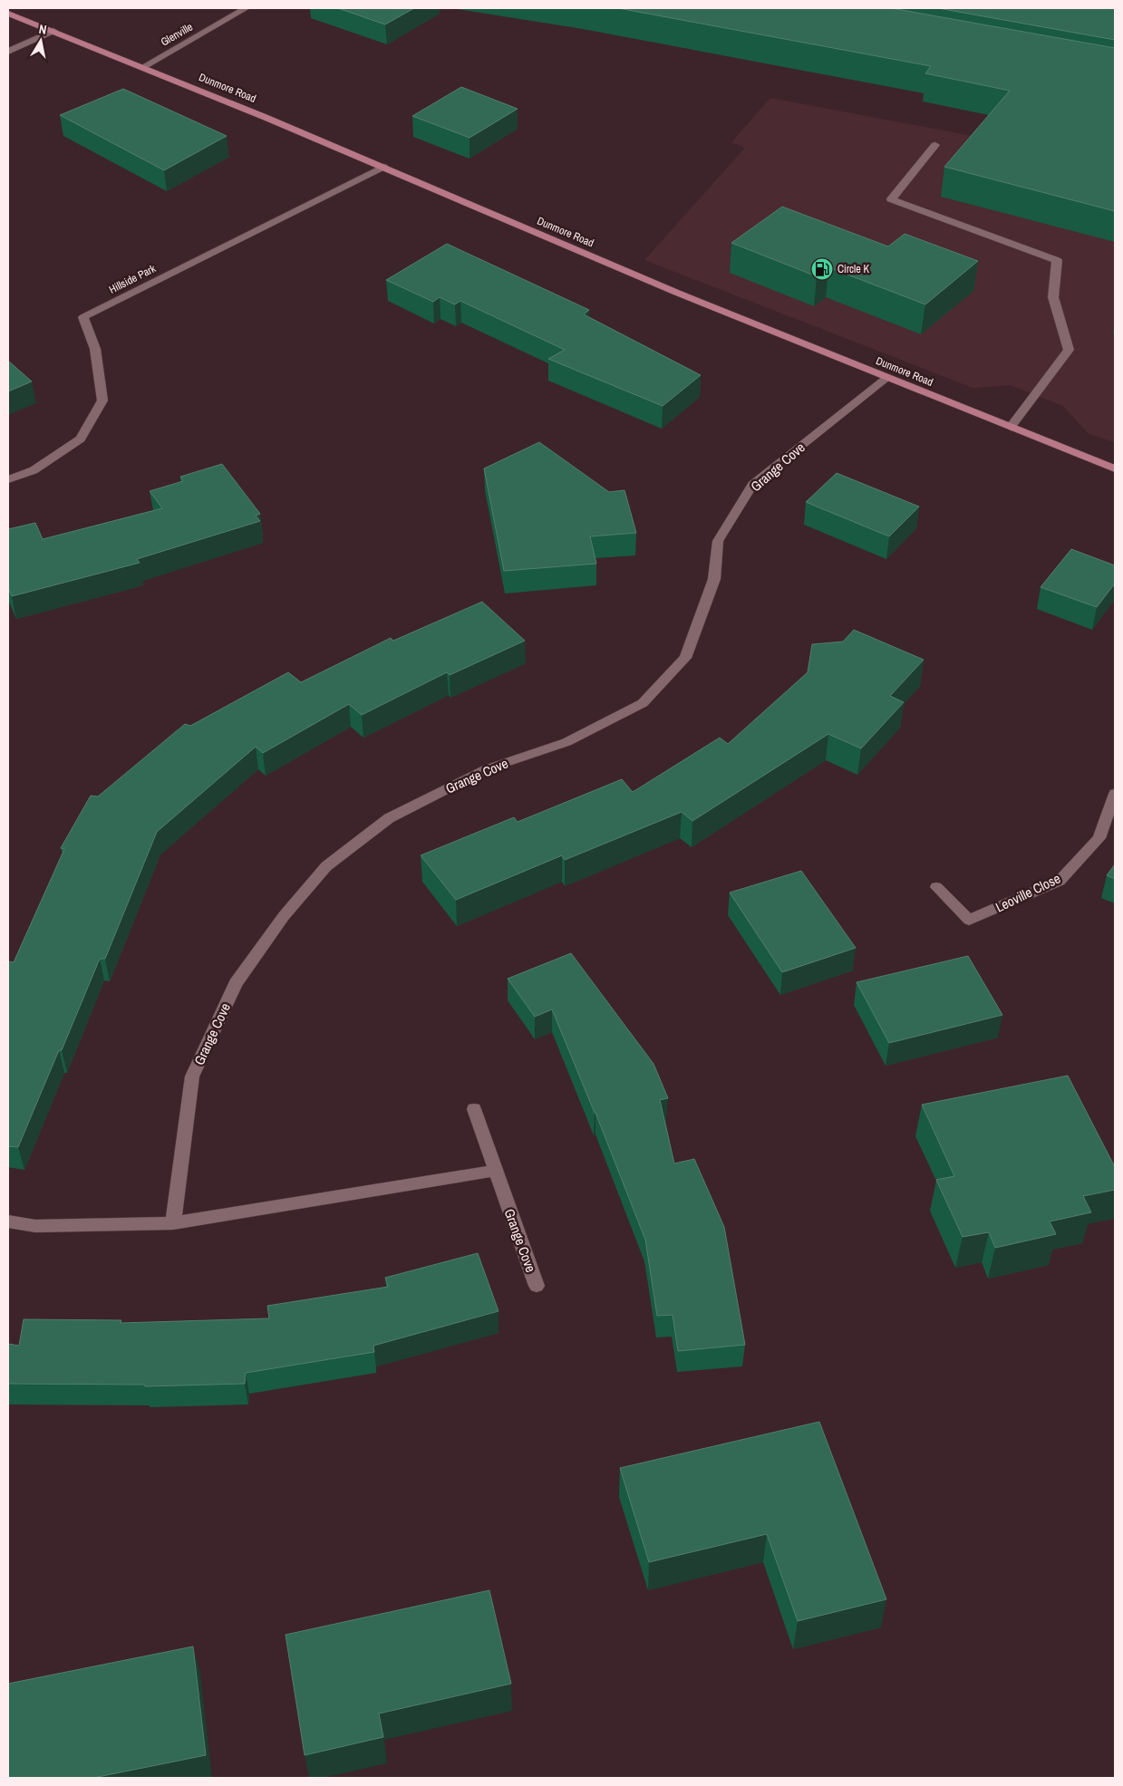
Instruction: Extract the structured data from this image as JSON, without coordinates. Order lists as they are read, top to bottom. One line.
{"streets":{"main road":["Dunmore Road"],"street":["Glenville","Hillside Park","Grange Cove","Leoville Close"]},"crossings":[["Glenville","Dunmore Road"],["Dunmore Road","Hillside Park"],["Dunmore Road","Grange Cove"]],"places":{"fuel station":["Circle K"]},"north":"top"}
